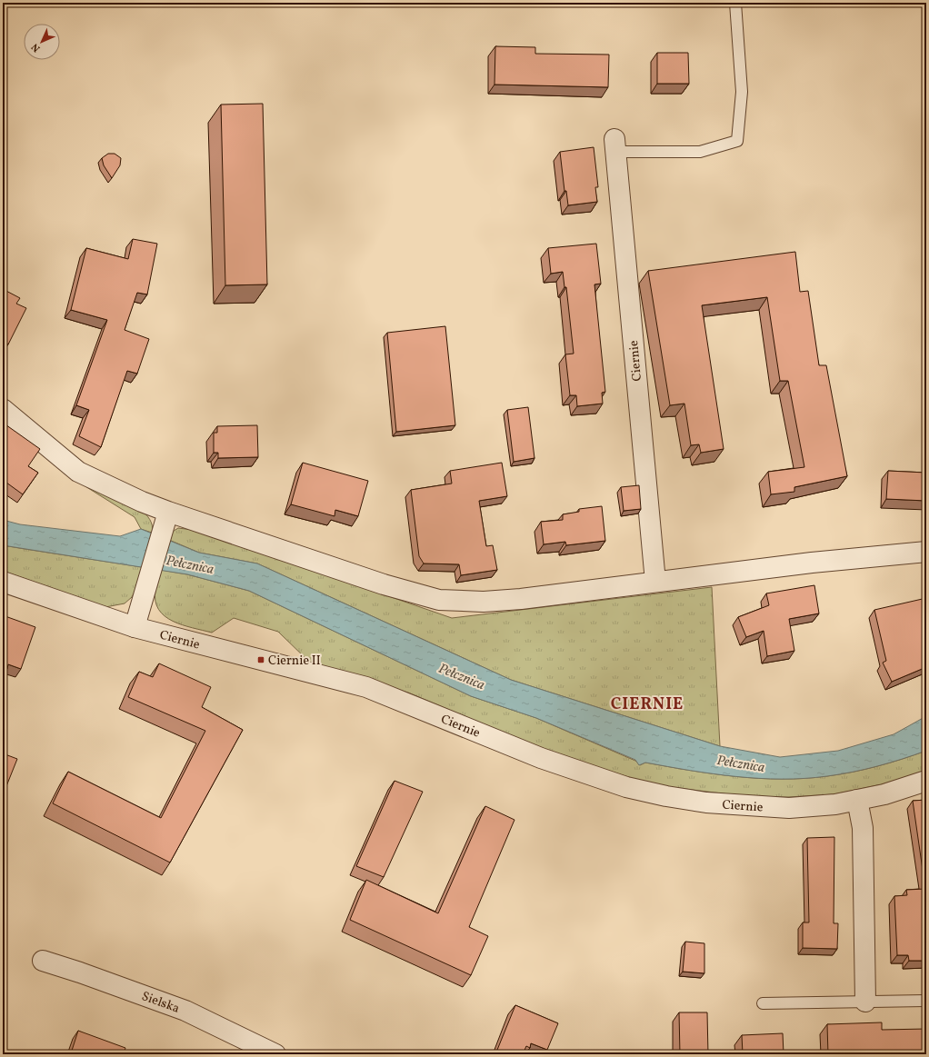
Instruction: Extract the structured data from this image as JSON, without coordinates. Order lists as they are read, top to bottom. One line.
{"streets":{"street":["Ciernie","Sielska"]},"districts":["CIERNIE"],"water":["Pełcznica"],"places":{"transit":["Ciernie II"]},"north":"bottom left"}
